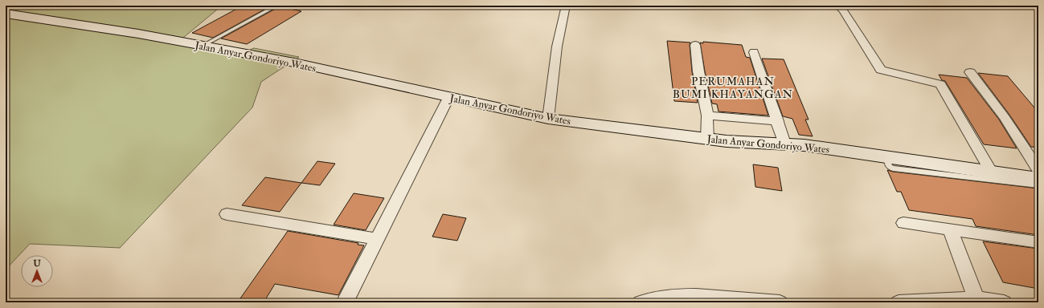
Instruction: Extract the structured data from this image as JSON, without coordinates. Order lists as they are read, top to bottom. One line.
{"streets":{"street":["Jalan Anyar Gondoriyo Wates"]},"districts":["PERUMAHAN BUMI KHAYANGAN"],"north":"top"}
